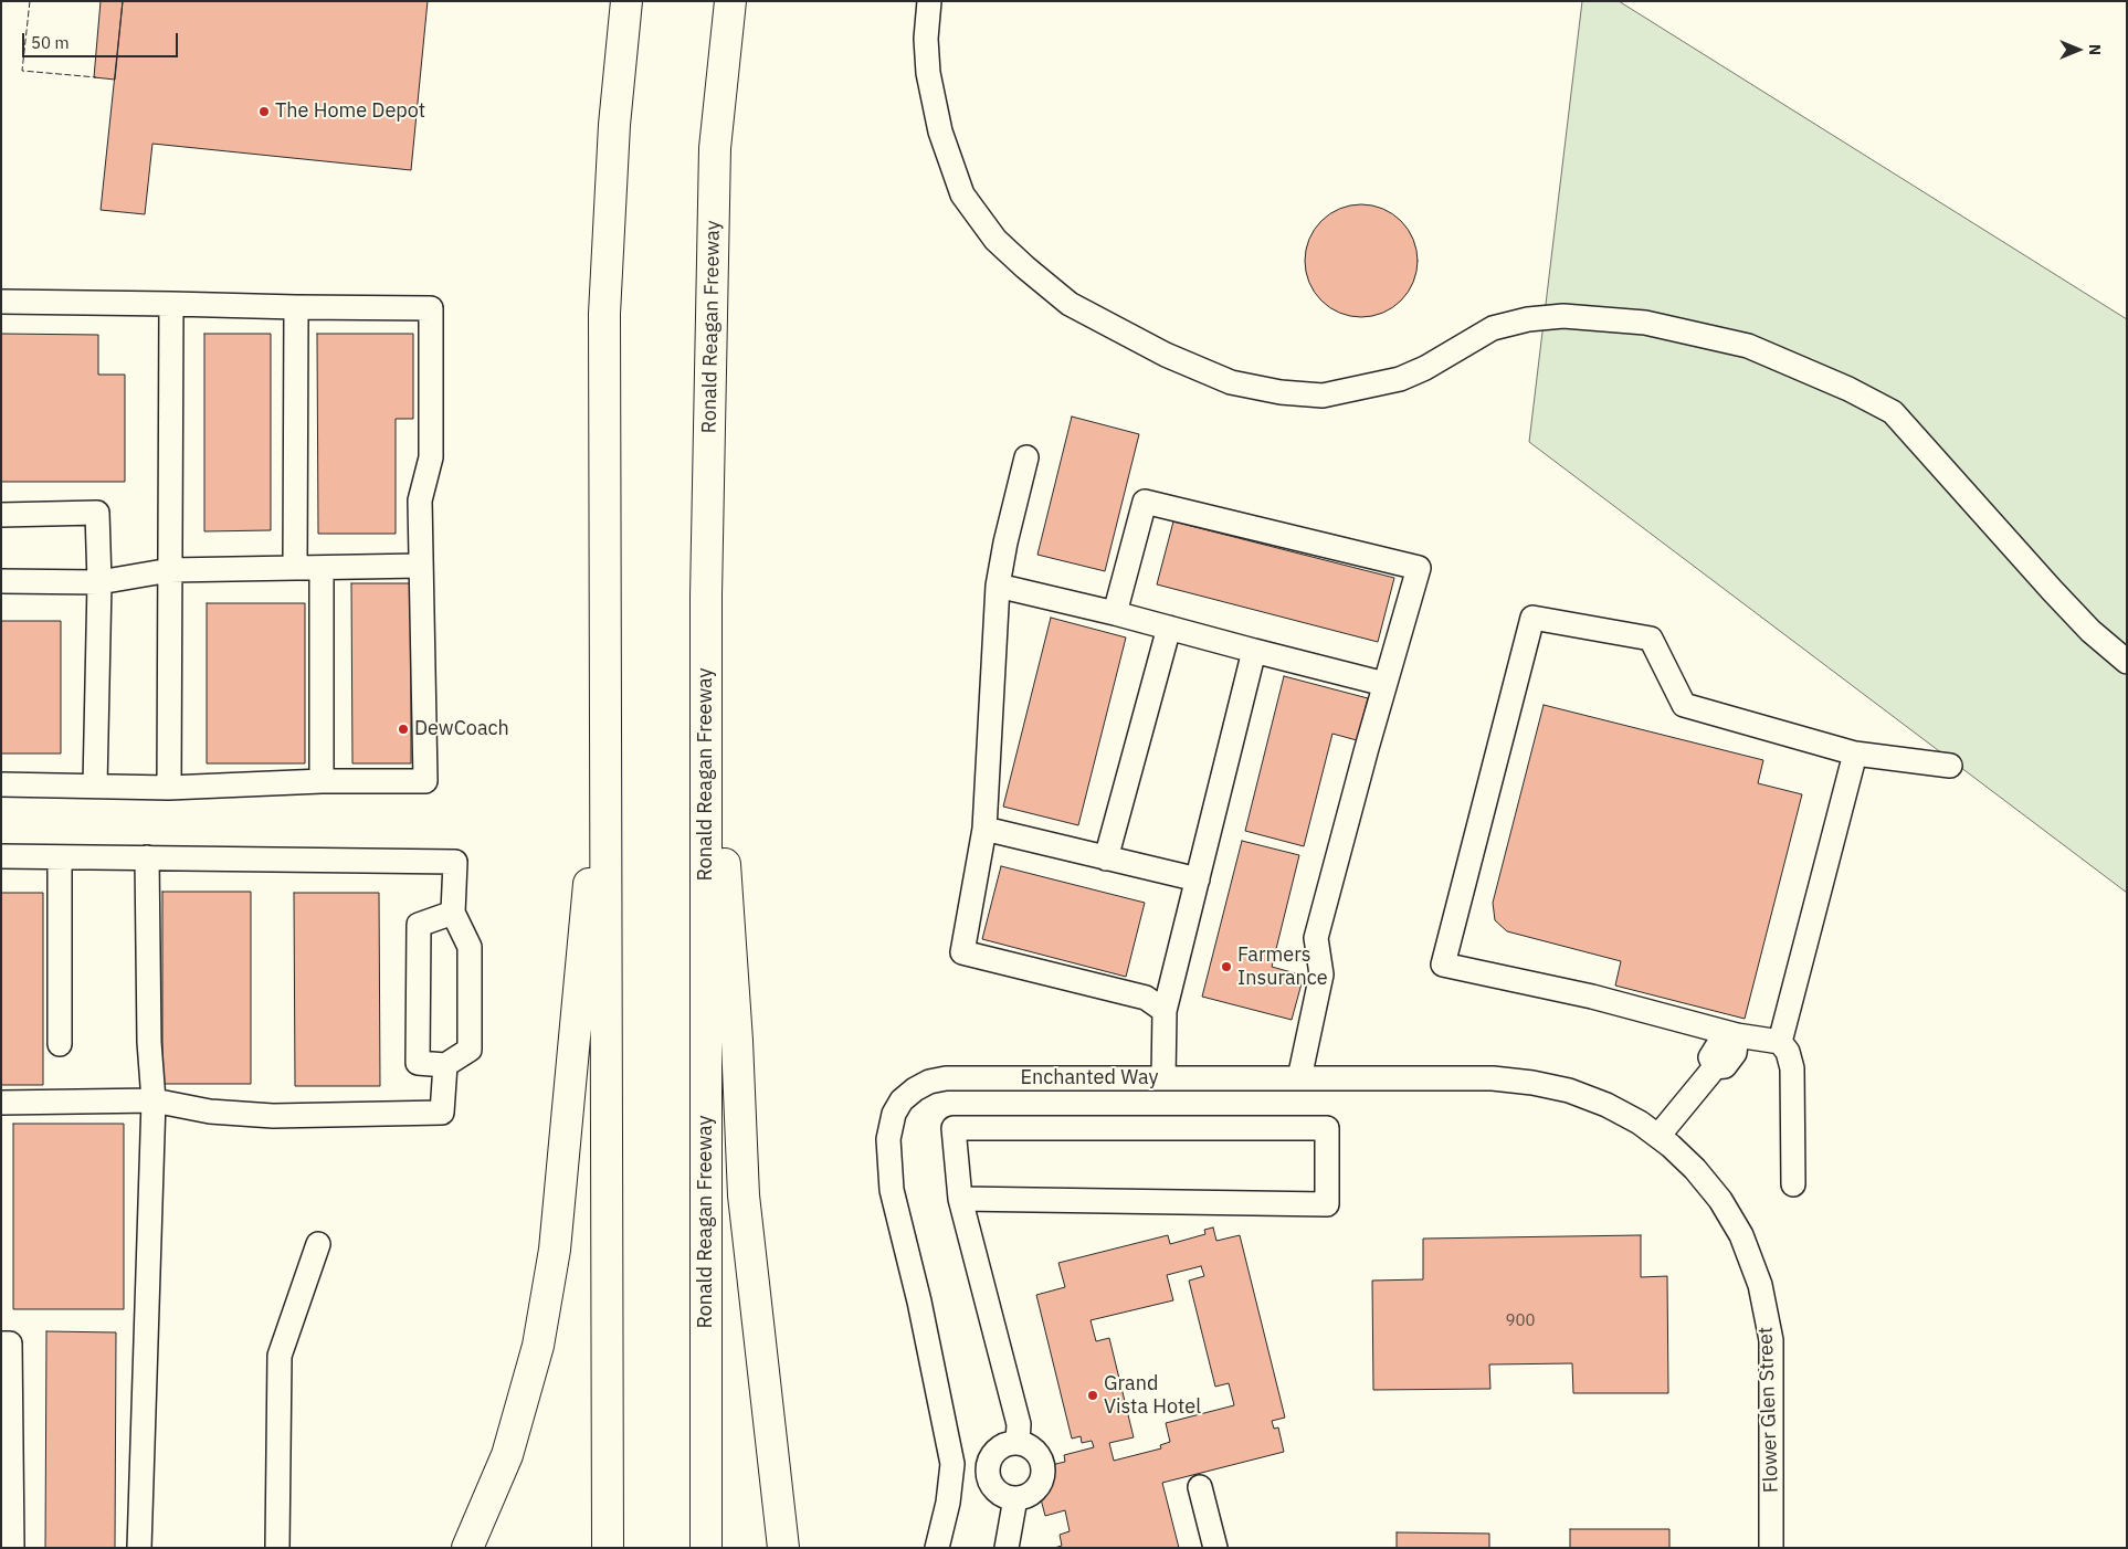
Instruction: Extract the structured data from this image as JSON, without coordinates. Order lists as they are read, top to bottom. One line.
{"streets":{"highway":["Ronald Reagan Freeway"],"street":["Enchanted Way","Flower Glen Street"]},"crossings":[["Enchanted Way","Flower Glen Street"]],"places":["The Home Depot","DewCoach","Farmers Insurance","Grand Vista Hotel"],"house_numbers":["900"],"scale_bar":"50 m","north":"right"}
